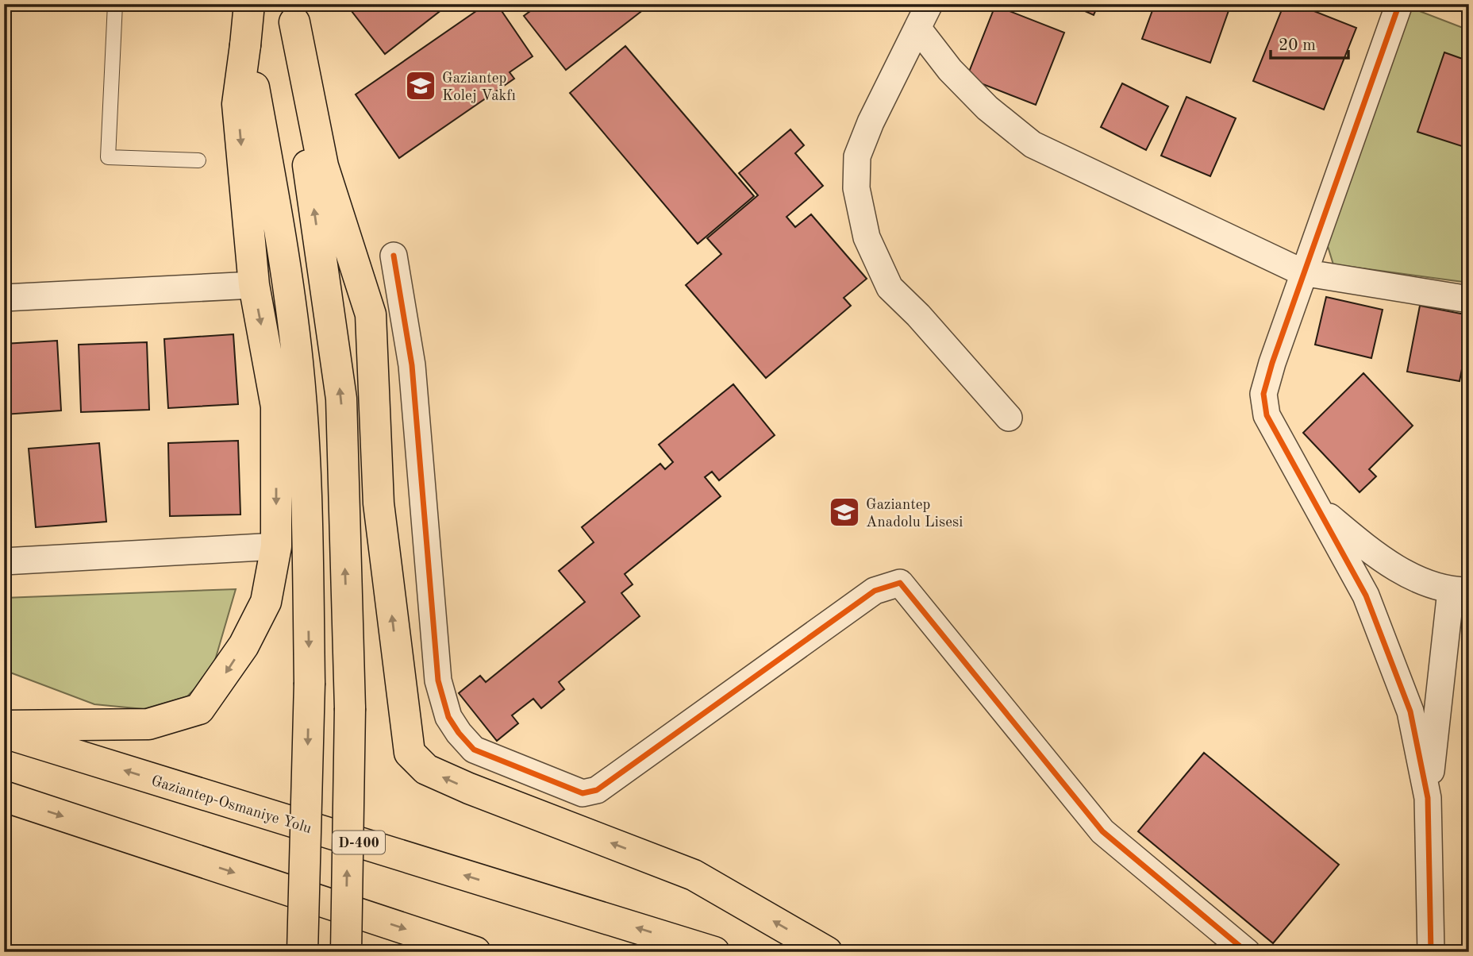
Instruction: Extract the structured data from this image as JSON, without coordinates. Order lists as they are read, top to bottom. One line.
{"streets":{"main road":["Gaziantep-Osmaniye Yolu","D-400"]},"places":{"school or university":["Gaziantep Kolej Vakfı","Gaziantep Anadolu Lisesi"]},"scale_bar":"20 m"}
